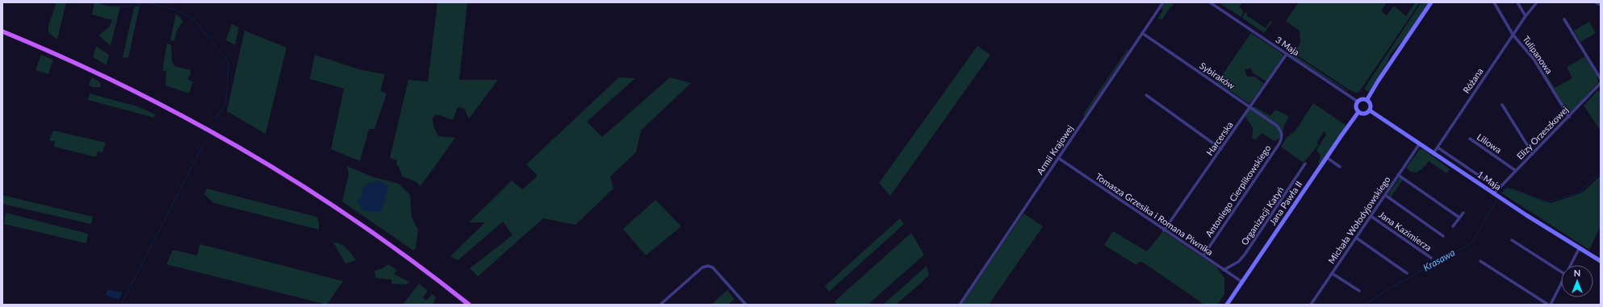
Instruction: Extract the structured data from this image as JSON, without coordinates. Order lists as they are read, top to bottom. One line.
{"streets":{"main road":["1 Maja","Jana Pawła II"],"street":["3 Maja","Tulipanowa","Sybiraków","Różana","Elizy Orzeszkowej","Harcerska","Liliowa","Armii Krajowej","Antoniego Cierplikowskiego","Tomasza Grzesika i Romana Piwnika","Organizacji Katyń","Michała Wołodyjowskiego","Jana Kazimierza"]},"crossings":[["3 Maja","Harcerska"],["3 Maja","1 Maja"],["3 Maja","Jana Pawła II"],["Tulipanowa","Różana"],["Tulipanowa","Elizy Orzeszkowej"],["Sybiraków","Harcerska"],["Sybiraków","Armii Krajowej"],["Sybiraków","Antoniego Cierplikowskiego"],["Różana","1 Maja"],["Elizy Orzeszkowej","Liliowa"],["Elizy Orzeszkowej","1 Maja"],["Harcerska","Tomasza Grzesika i Romana Piwnika"],["Armii Krajowej","Tomasza Grzesika i Romana Piwnika"],["1 Maja","Jana Pawła II"],["1 Maja","Michała Wołodyjowskiego"],["Antoniego Cierplikowskiego","Tomasza Grzesika i Romana Piwnika"],["Jana Pawła II","Tomasza Grzesika i Romana Piwnika"],["Tomasza Grzesika i Romana Piwnika","Organizacji Katyń"],["Michała Wołodyjowskiego","Jana Kazimierza"]],"water":["Krasawa"],"north":"top"}
